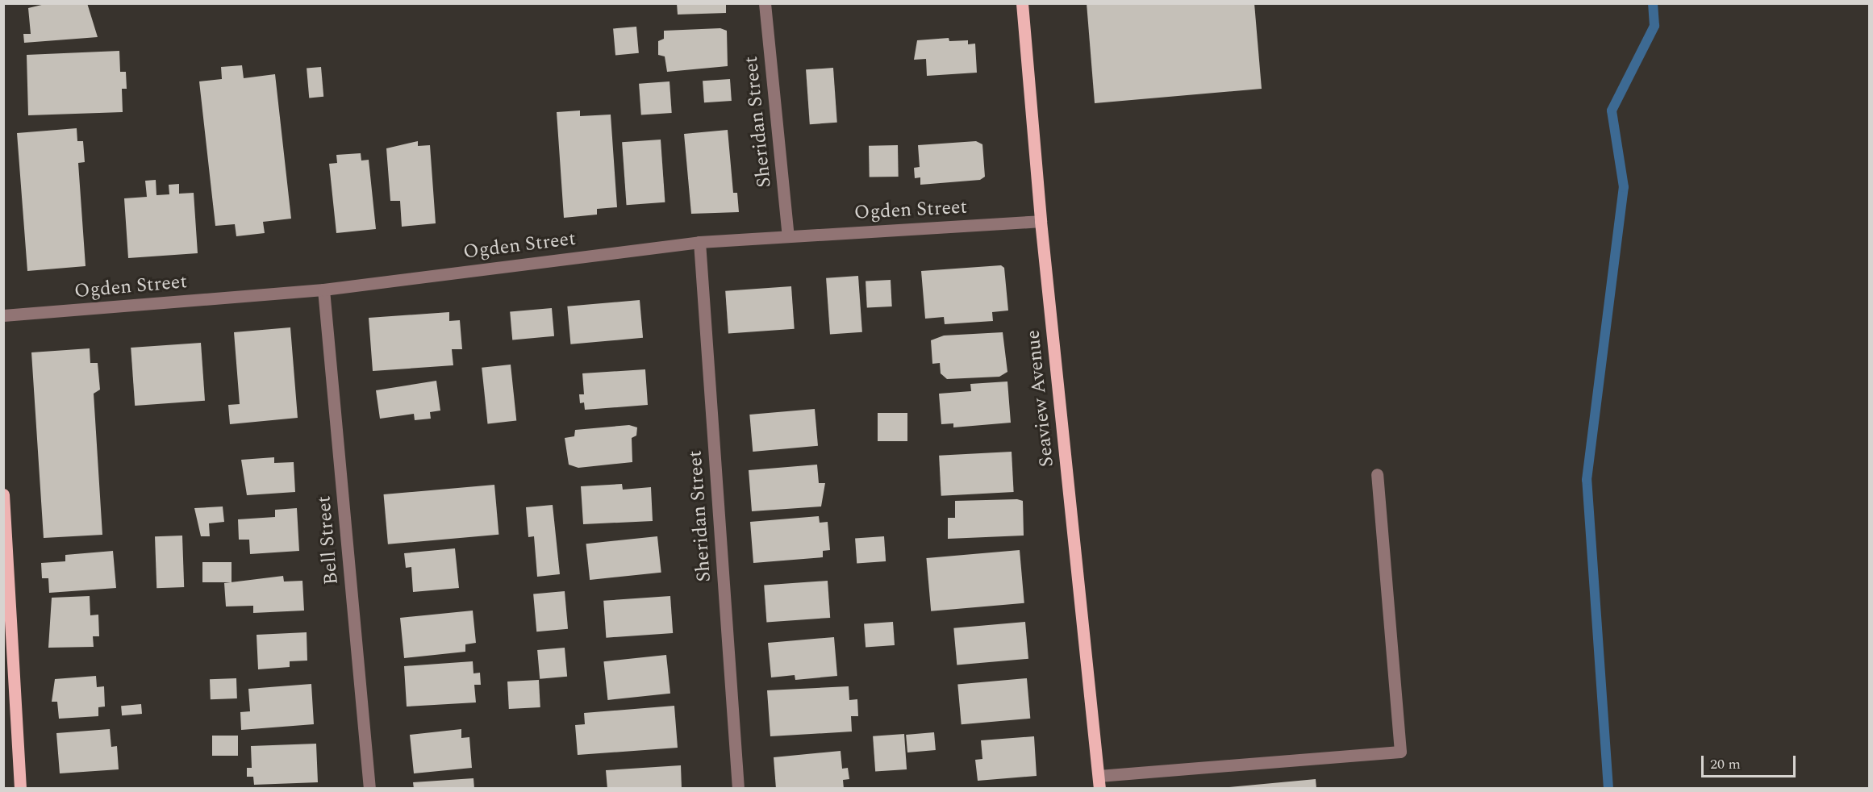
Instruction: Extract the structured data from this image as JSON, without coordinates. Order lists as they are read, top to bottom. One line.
{"streets":{"main road":["Seaview Avenue"],"street":["Sheridan Street","Ogden Street","Bell Street"]},"crossings":[["Sheridan Street","Ogden Street"],["Ogden Street","Seaview Avenue"],["Ogden Street","Bell Street"]],"scale_bar":"20 m"}
